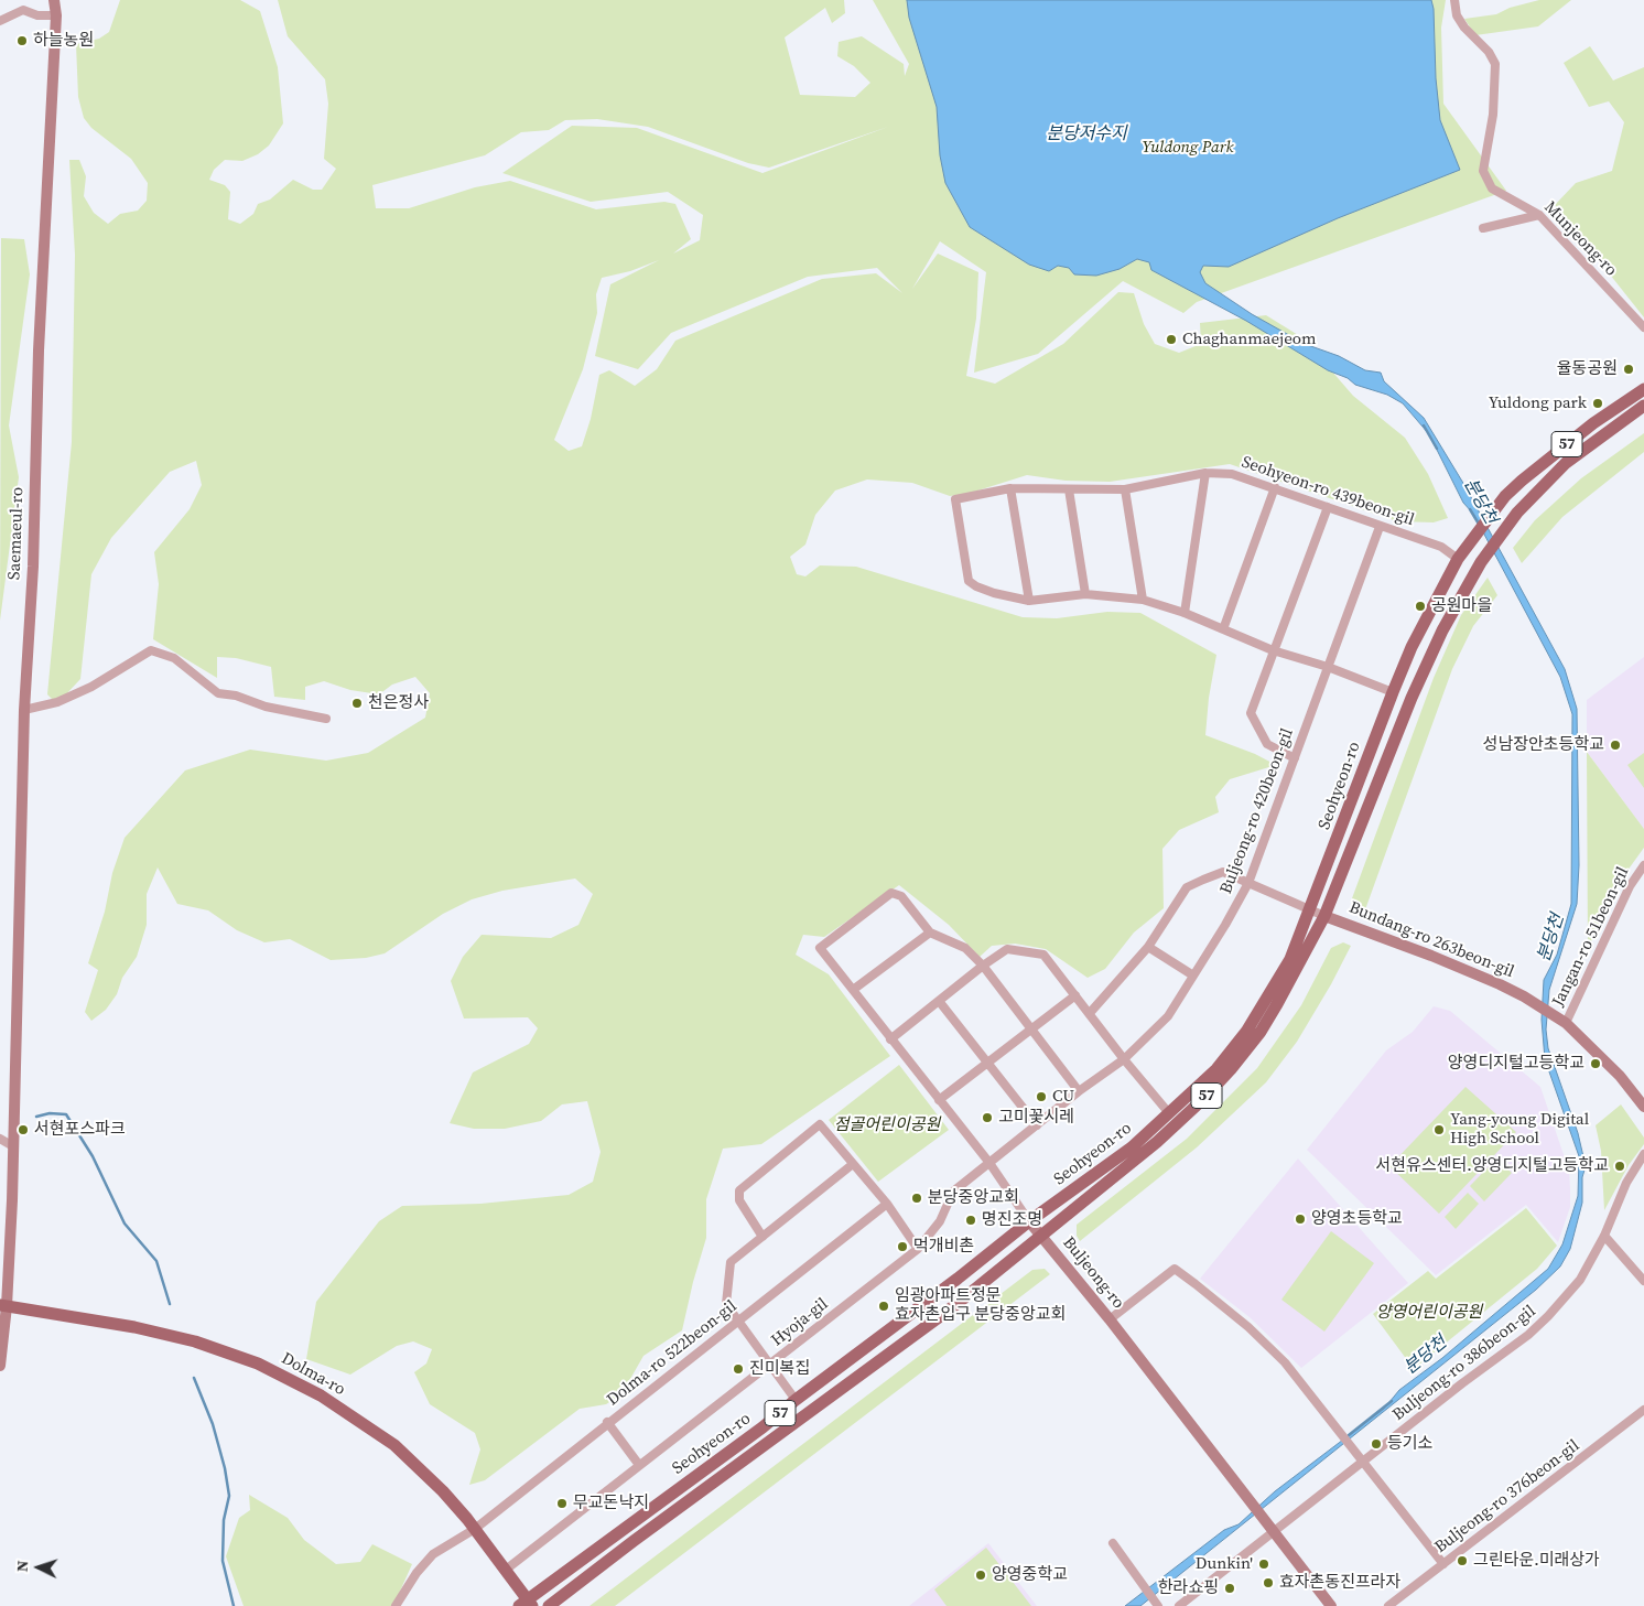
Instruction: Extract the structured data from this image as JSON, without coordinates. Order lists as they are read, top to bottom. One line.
{"streets":{"main road":["57","Seohyeon-ro","Dolma-ro"],"street":["Munjeong-ro","Seohyeon-ro 439beon-gil","Saemaeul-ro","Buljeong-ro 420beon-gil","Jangan-ro 51beon-gil","Bundang-ro 263beon-gil","Buljeong-ro","Hyoja-gil","Dolma-ro 522beon-gil","Buljeong-ro 386beon-gil","Buljeong-ro 376beon-gil"]},"crossings":[["57","Seohyeon-ro 439beon-gil"],["57","Seohyeon-ro"],["Seohyeon-ro 439beon-gil","Seohyeon-ro"],["Seohyeon-ro 439beon-gil","Buljeong-ro 420beon-gil"],["Saemaeul-ro","Dolma-ro"],["Seohyeon-ro","Bundang-ro 263beon-gil"],["Seohyeon-ro","Buljeong-ro"],["Seohyeon-ro","Dolma-ro"],["Buljeong-ro 420beon-gil","Buljeong-ro"],["Buljeong-ro 420beon-gil","Hyoja-gil"],["Jangan-ro 51beon-gil","Bundang-ro 263beon-gil"],["Buljeong-ro","Hyoja-gil"],["Buljeong-ro","Buljeong-ro 386beon-gil"],["Hyoja-gil","Dolma-ro"],["Dolma-ro 522beon-gil","Dolma-ro"]],"water":["분당저수지","분당천"],"parks":["Yuldong Park","점골어린이공원","양영어린이공원"],"places":["하늘농원","Chaghanmaejeom","율동공원","Yuldong park","공원마을","천은정사","성남장안초등학교","양영디지털고등학교","CU","고미꽃시레","서현포스파크","Yang-young Digital High School","서현유스센터.양영디지털고등학교","분당중앙교회","양영초등학교","명진조명","먹개비촌","임광아파트정문 효자촌입구 분당중앙교회","진미복집","등기소","무교돈낙지","그린타운.미래상가","Dunkin'","양영중학교","효자촌동진프라자","한라쇼핑"],"north":"left"}
